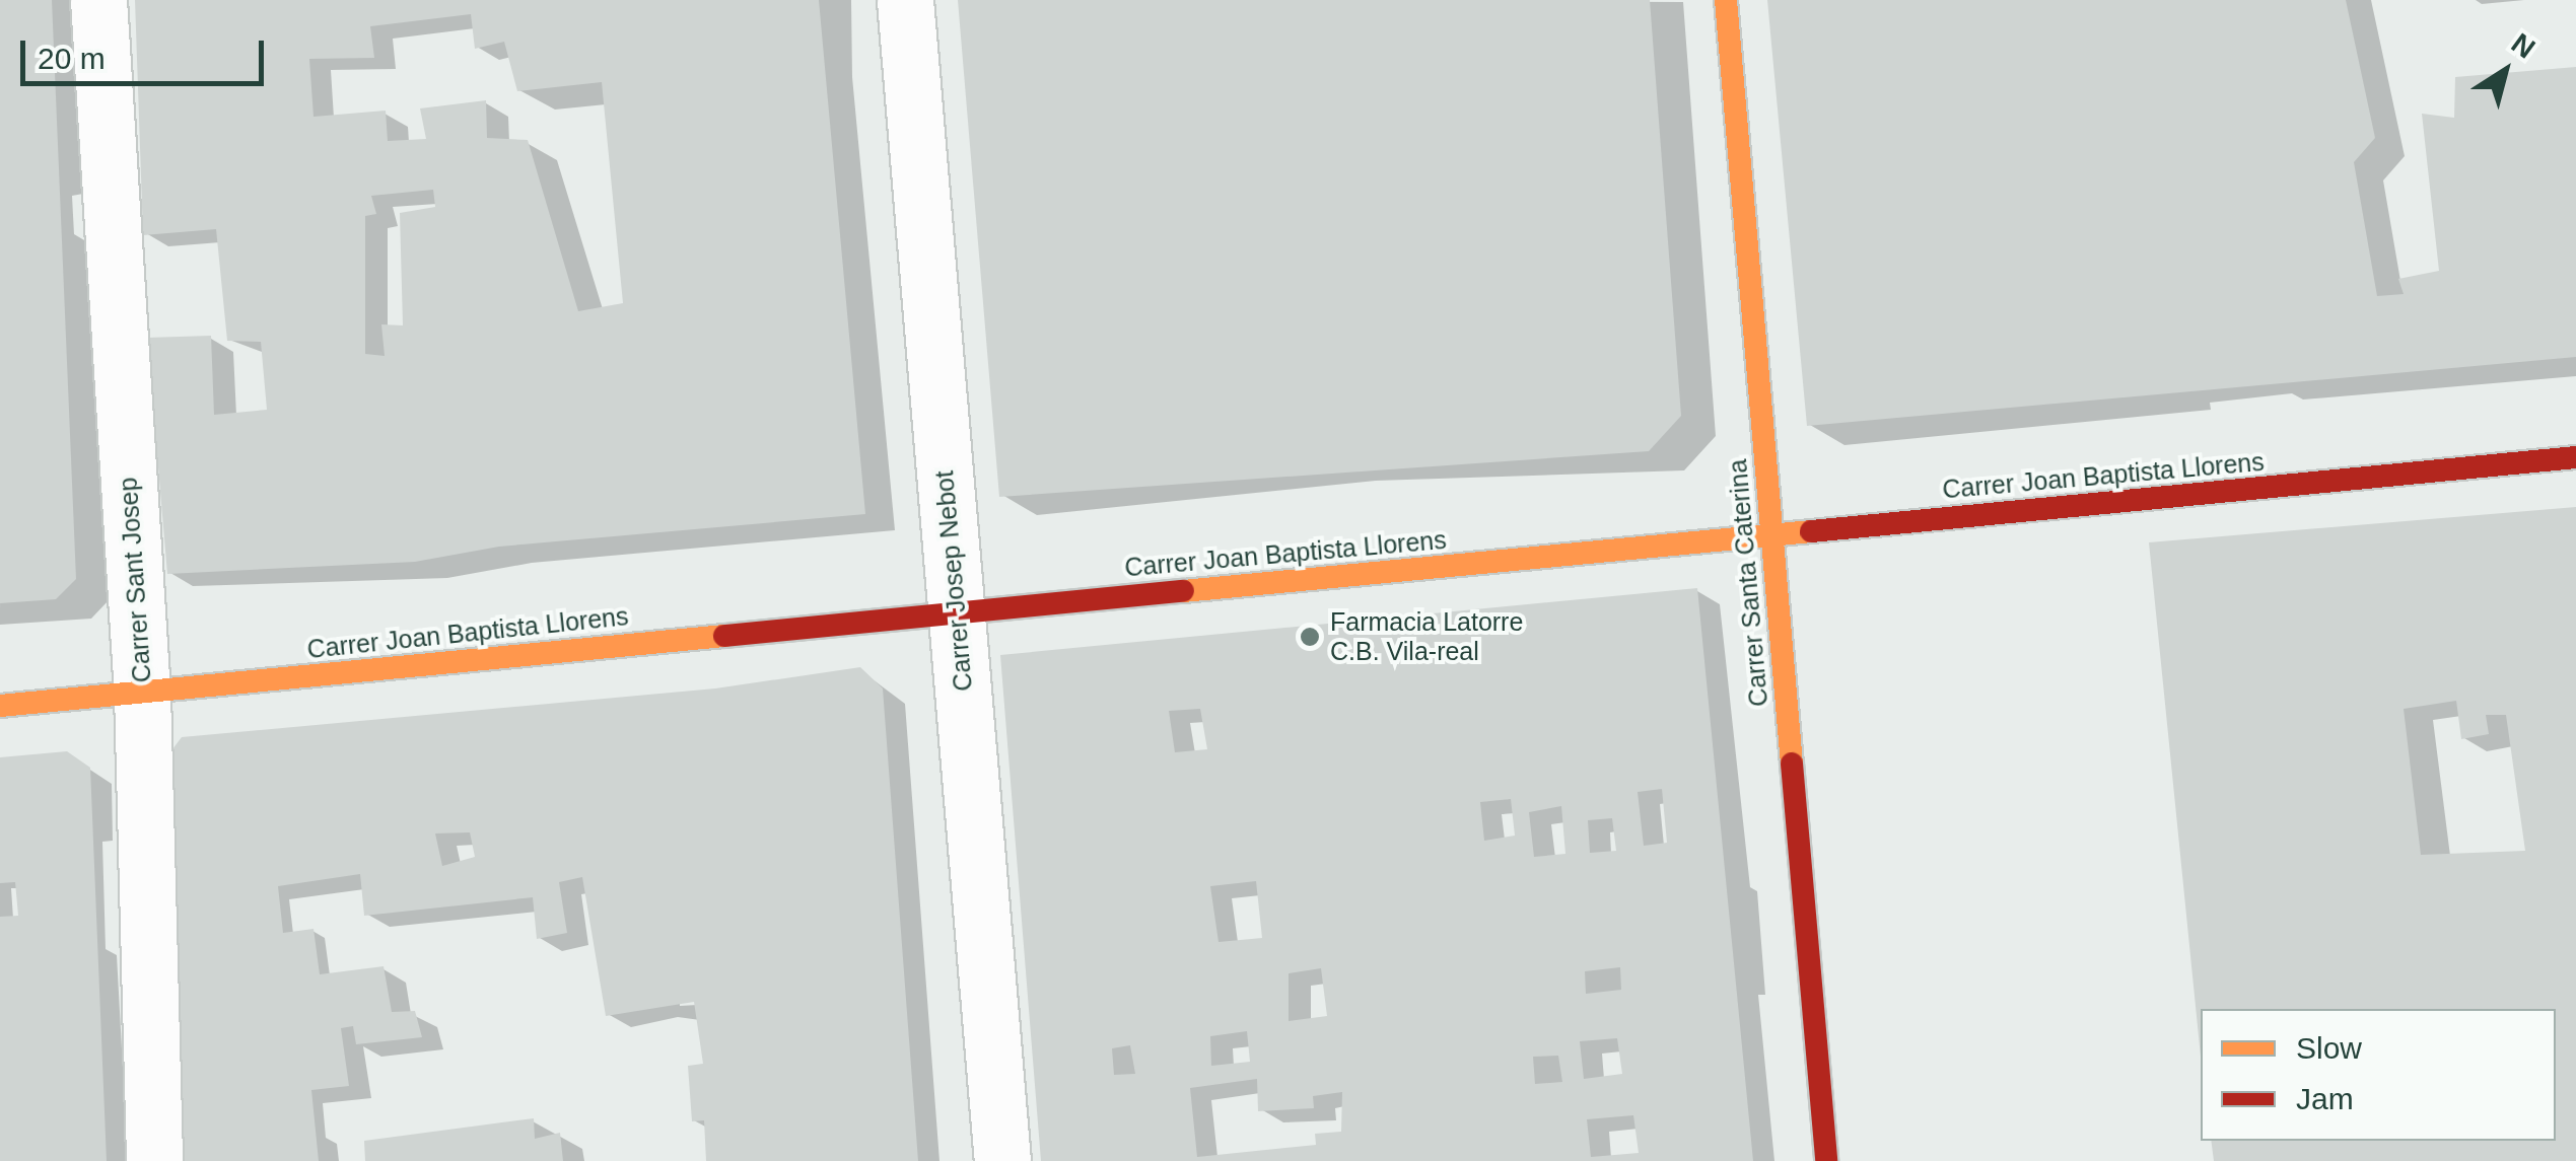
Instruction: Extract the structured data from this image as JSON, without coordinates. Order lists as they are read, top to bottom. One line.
{"streets":{"street":["Carrer Joan Baptista Llorens","Carrer Sant Josep","Carrer Josep Nebot","Carrer Santa Caterina"]},"crossings":[["Carrer Joan Baptista Llorens","Carrer Sant Josep"],["Carrer Joan Baptista Llorens","Carrer Josep Nebot"],["Carrer Joan Baptista Llorens","Carrer Santa Caterina"]],"places":["Farmacia Latorre C.B. Vila-real"],"legend":["Slow","Jam"],"scale_bar":"20 m","north":"top right"}
